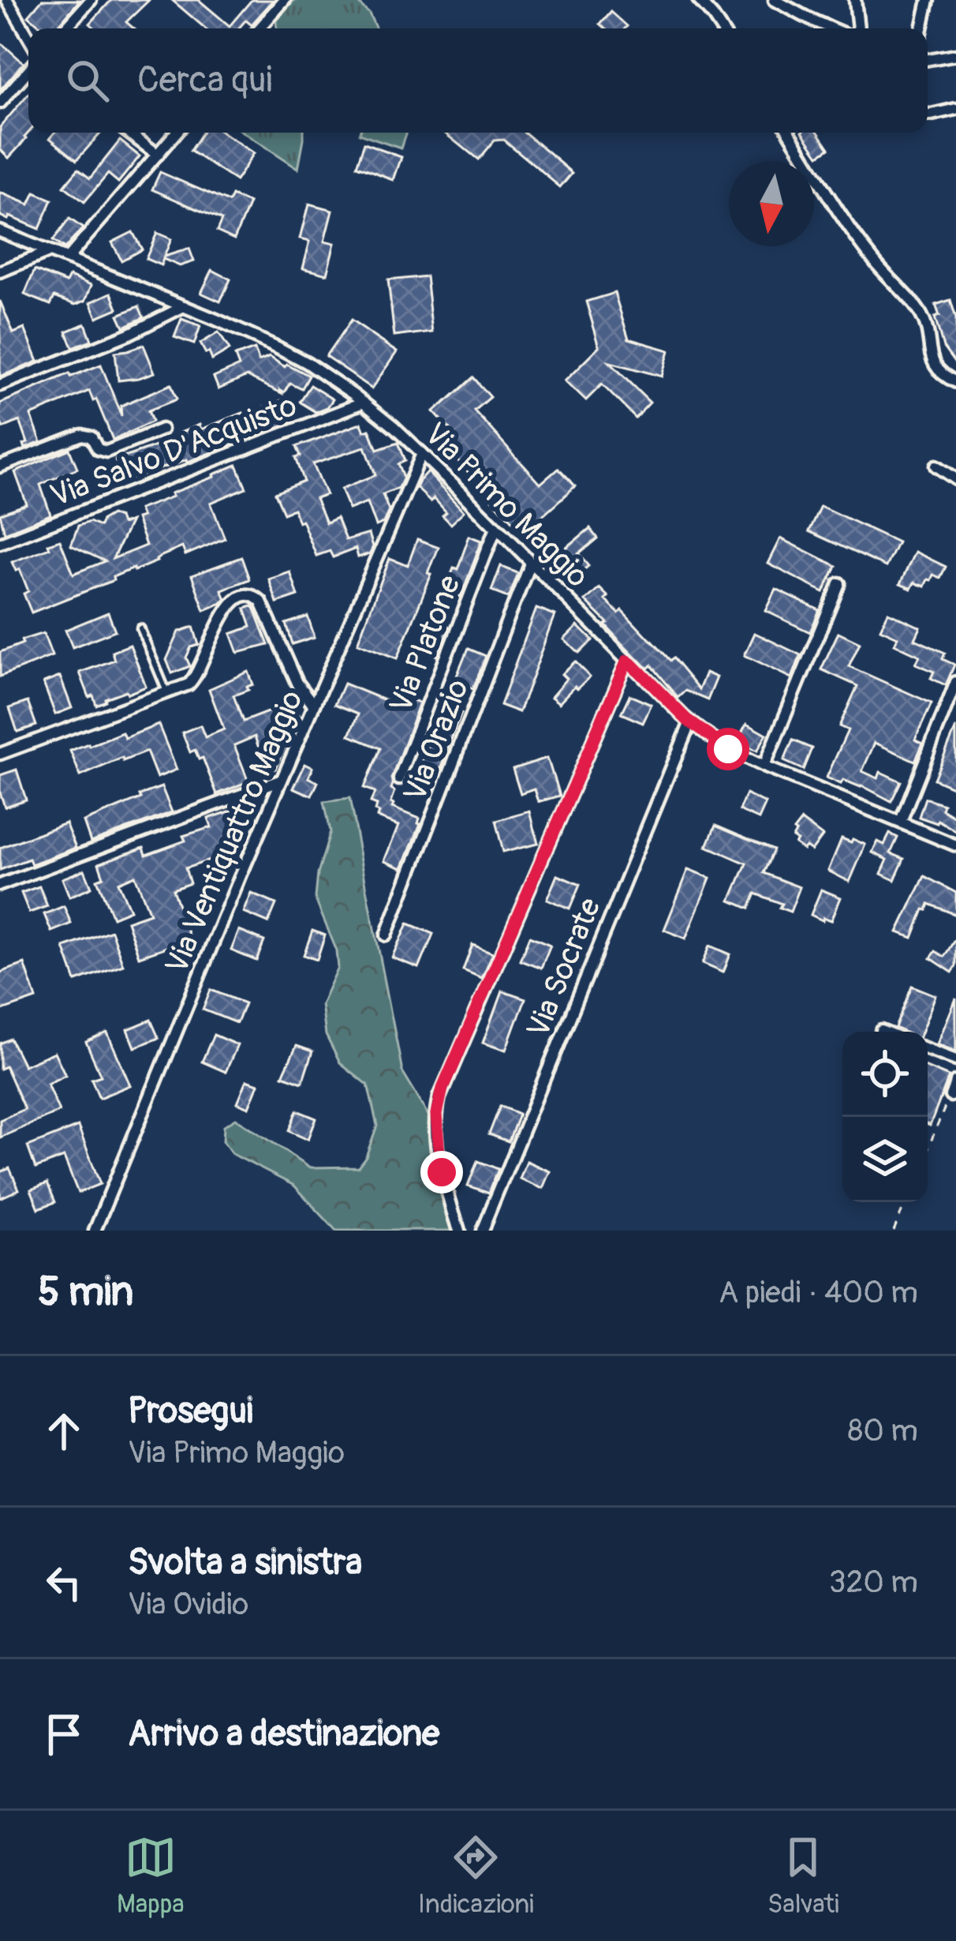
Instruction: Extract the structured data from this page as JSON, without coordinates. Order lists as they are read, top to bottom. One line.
{"streets":{"street":["Via Salvo D'Acquisto","Via Primo Maggio","Via Platone","Via Orazio","Via Ventiquattro Maggio","Via Socrate"]},"crossings":[["Via Salvo D'Acquisto","Via Primo Maggio"],["Via Primo Maggio","Via Platone"],["Via Primo Maggio","Via Orazio"],["Via Primo Maggio","Via Ventiquattro Maggio"],["Via Primo Maggio","Via Socrate"]],"north":"bottom","page":{"search":"Cerca qui","heading":["5 min","A piedi · 400 m"],"list":[["Prosegui","Via Primo Maggio","80 m"],["Svolta a sinistra","Via Ovidio","320 m"],"Arrivo a destinazione"],"nav":["Mappa","Indicazioni","Salvati"]}}
